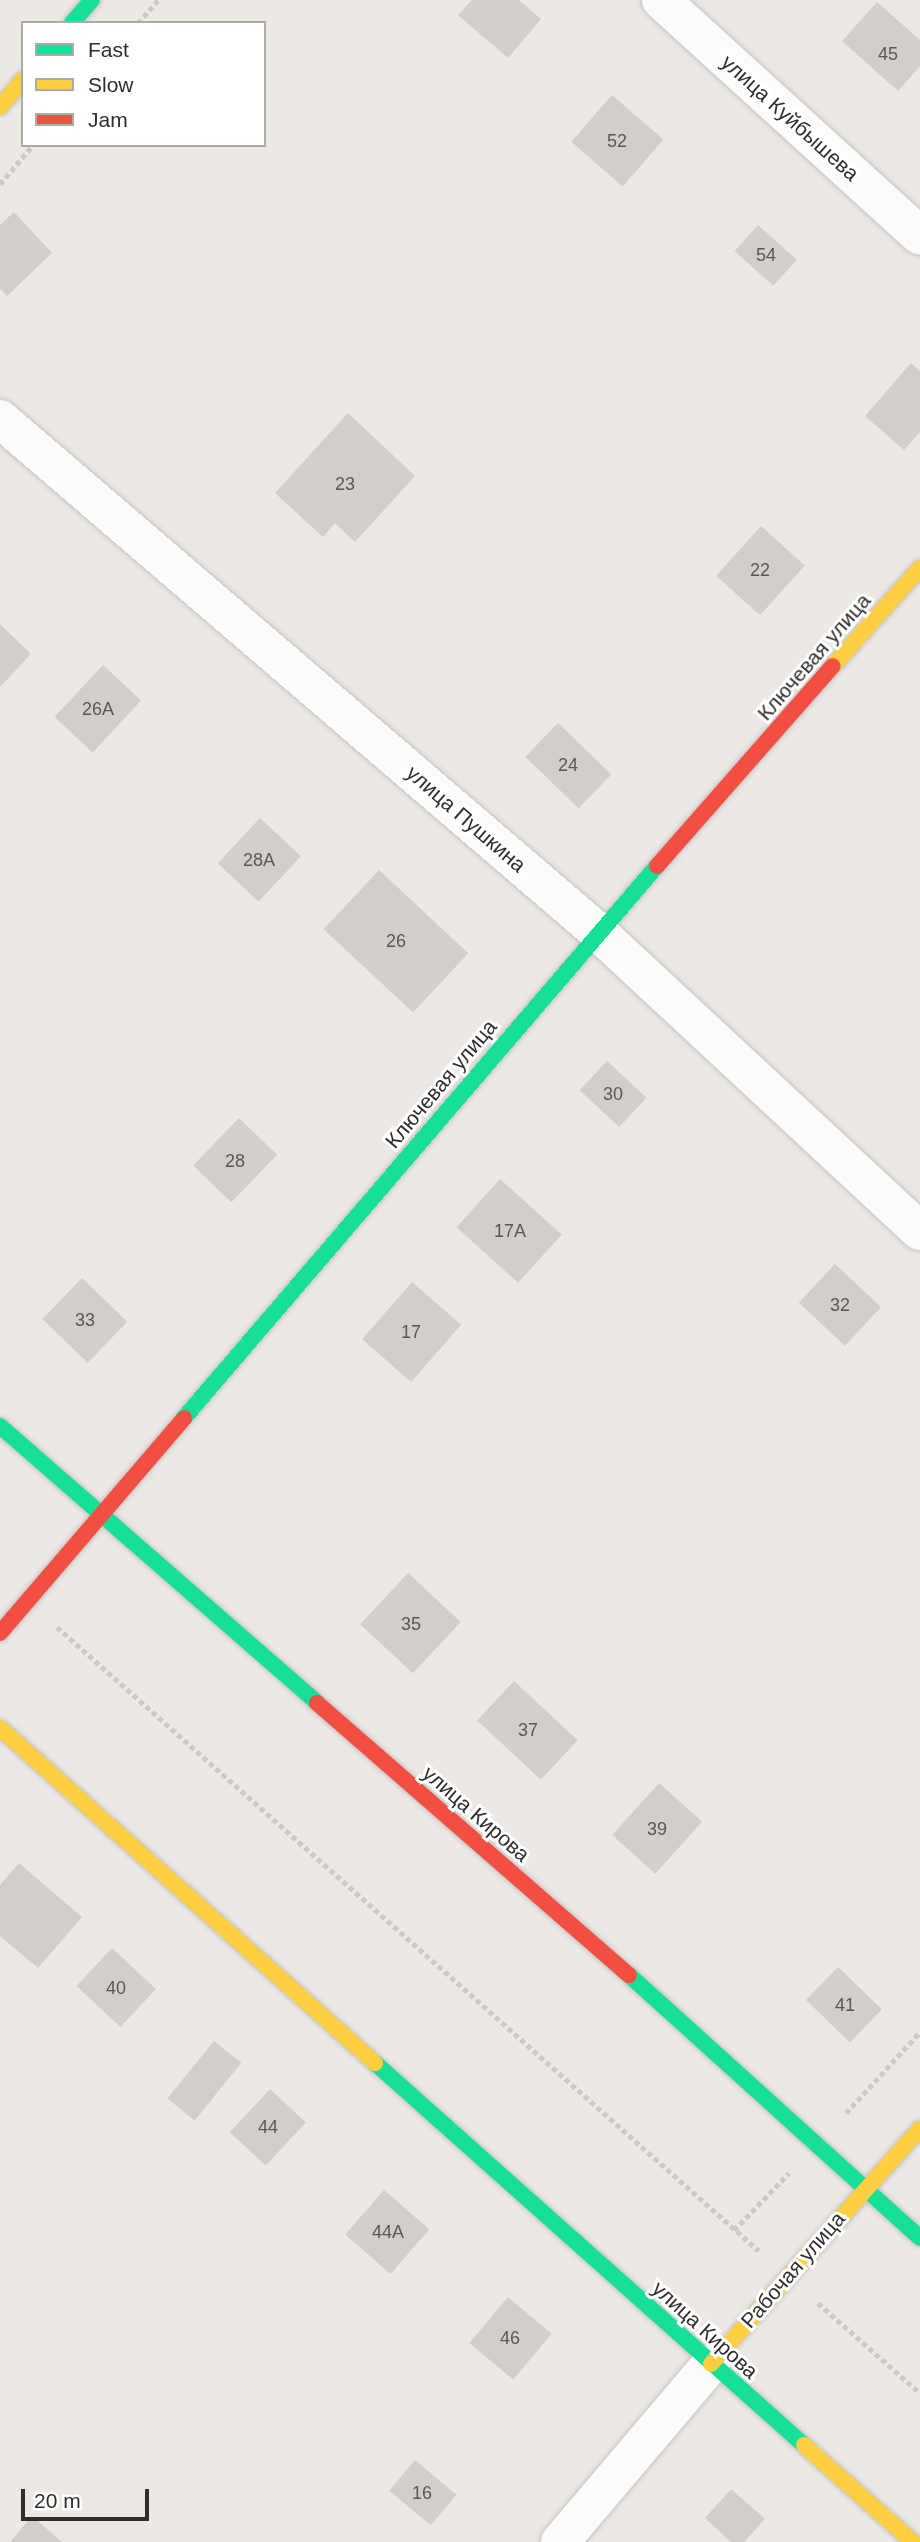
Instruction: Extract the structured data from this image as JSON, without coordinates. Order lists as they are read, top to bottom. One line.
{"streets":{"main road":["Ключевая улица","улица Кирова","Рабочая улица"],"street":["улица Куйбышева","улица Пушкина"]},"crossings":[["Ключевая улица","улица Пушкина"],["Ключевая улица","улица Кирова"],["улица Кирова","Рабочая улица"]],"house_numbers":["45","52","54","23","22","26А","24","28А","26","30","28","17А","32","33","17","35","37","39","40","41","44","44А","46","16"],"legend":["Fast","Slow","Jam"],"scale_bar":"20 m"}
